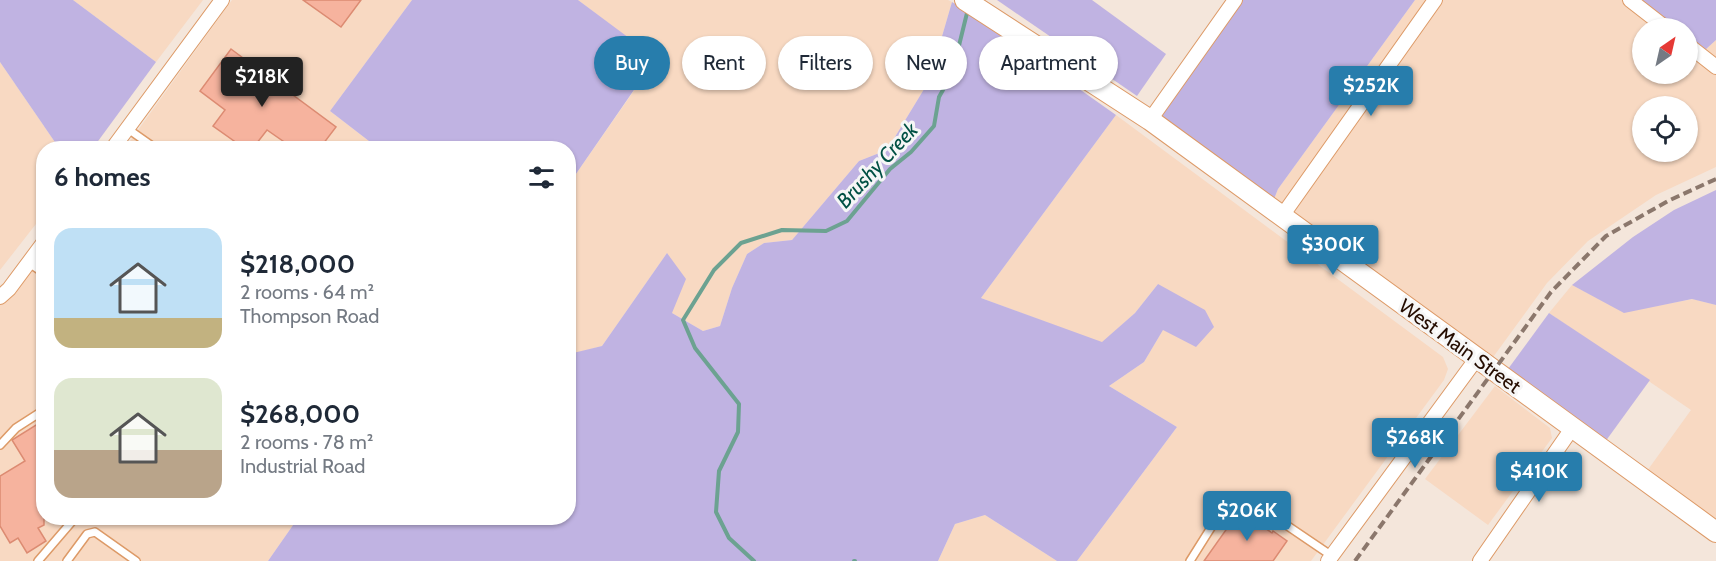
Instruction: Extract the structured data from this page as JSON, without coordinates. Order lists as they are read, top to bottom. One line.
{"streets":{"main road":["West Main Street"]},"water":["Brushy Creek"],"north":"top right","page":{"chip":["Buy","Rent","Filters","New","Apartment"],"price":["$218K","$252K","$300K","$268K","$410K","$206K"],"heading":"6 homes","list":[{"name":"$218,000","note":"2 rooms · 64 m² · Thompson Road"},{"name":"$268,000","note":"2 rooms · 78 m² · Industrial Road"}]}}
